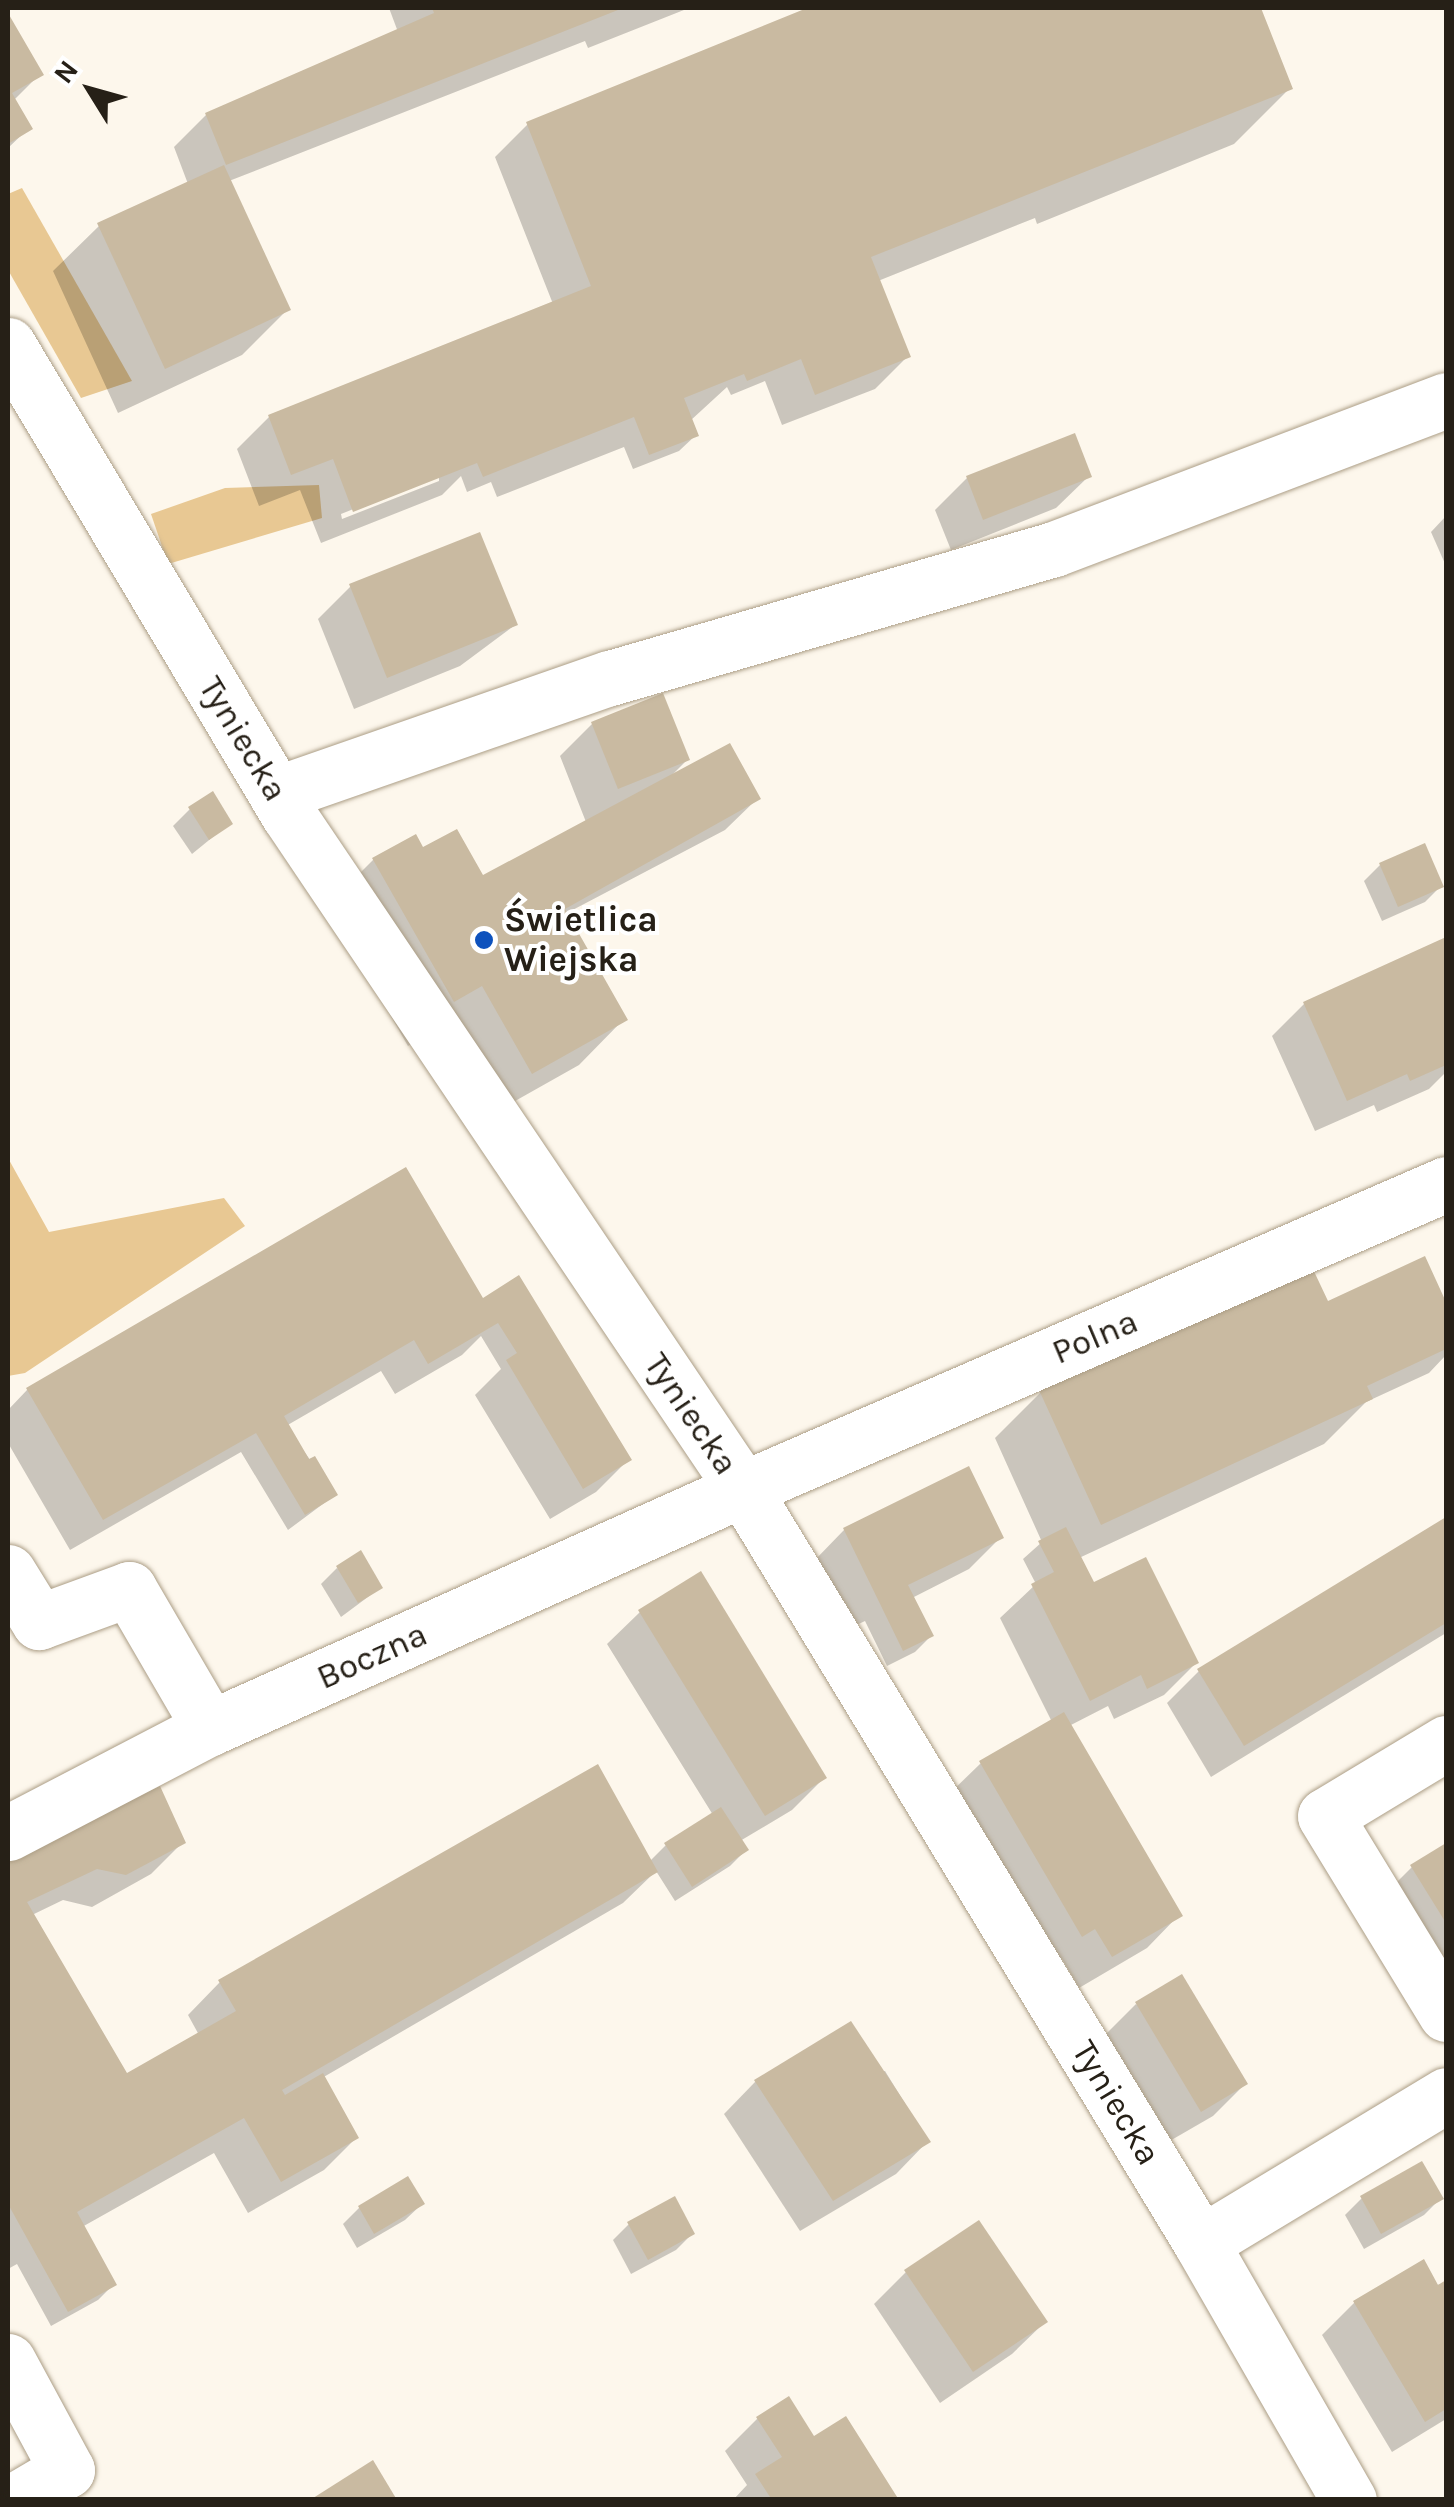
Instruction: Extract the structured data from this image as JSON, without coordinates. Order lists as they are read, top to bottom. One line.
{"streets":{"street":["Tyniecka","Polna","Boczna"]},"crossings":[["Tyniecka","Polna"],["Tyniecka","Boczna"],["Polna","Boczna"]],"places":["Świetlica Wiejska"],"north":"top left"}
